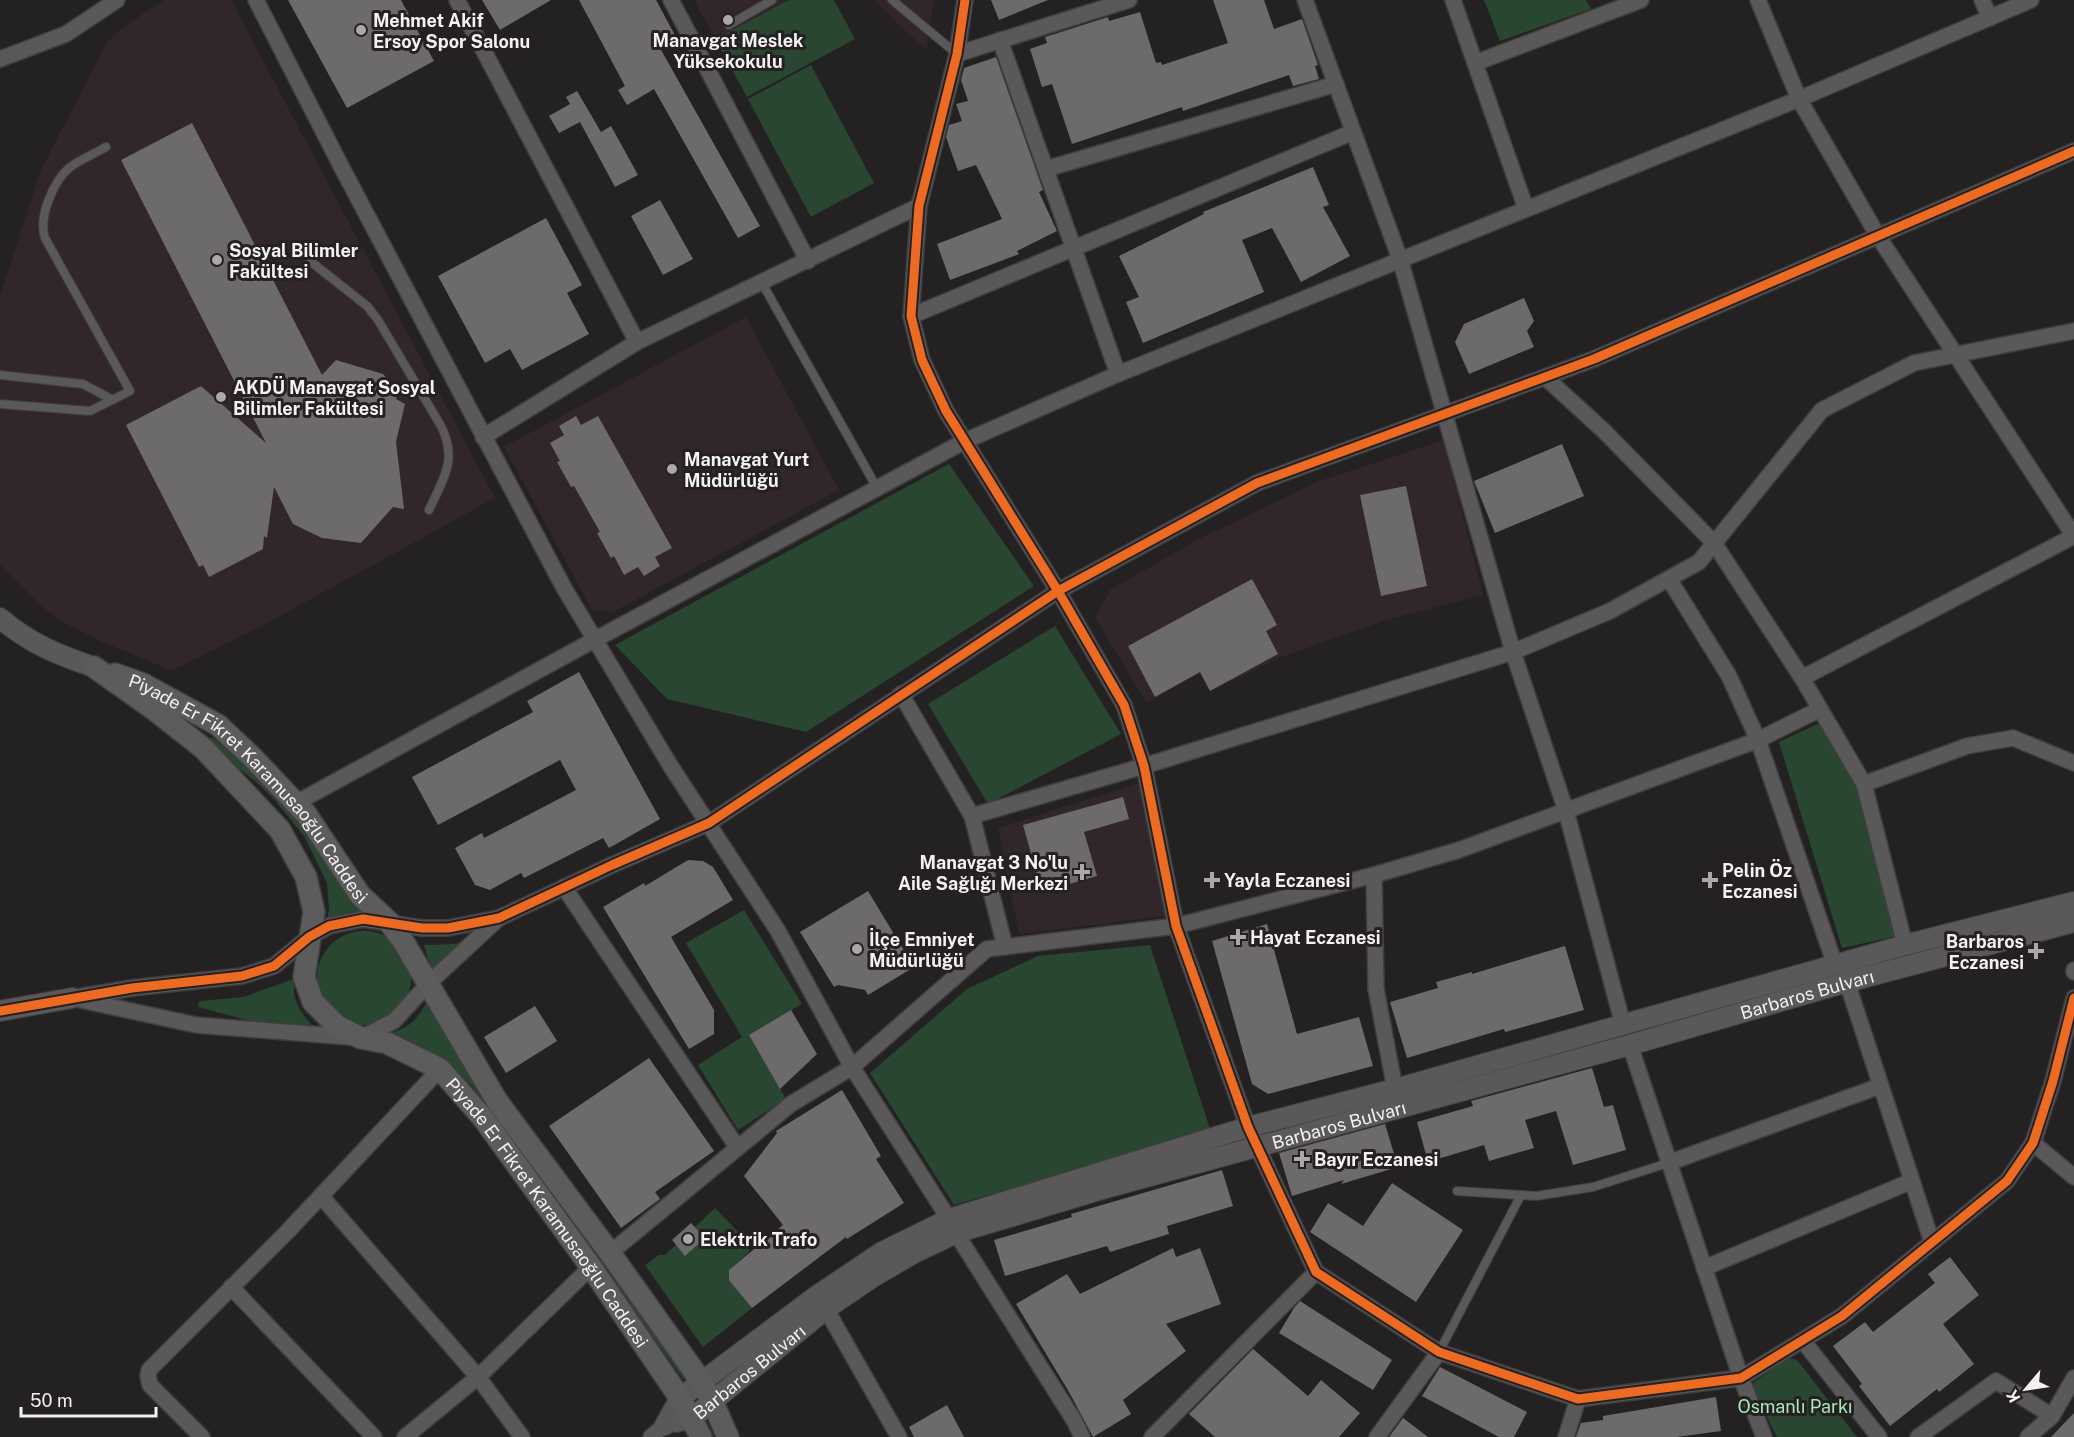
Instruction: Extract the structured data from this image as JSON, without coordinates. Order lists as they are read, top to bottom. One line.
{"streets":{"main road":["Piyade Er Fikret Karamusaoğlu Caddesi"],"street":["Barbaros Bulvarı"]},"crossings":[["Piyade Er Fikret Karamusaoğlu Caddesi","Barbaros Bulvarı"]],"parks":["Osmanlı Parkı"],"places":{"other":["Manavgat Meslek Yüksekokulu","Mehmet Akif Ersoy Spor Salonu","Sosyal Bilimler Fakültesi","AKDÜ Manavgat Sosyal Bilimler Fakültesi","Manavgat Yurt Müdürlüğü","İlçe Emniyet Müdürlüğü","Elektrik Trafo"],"health":["Manavgat 3 No'lu Aile Sağlığı Merkezi","Yayla Eczanesi","Pelin Öz Eczanesi","Hayat Eczanesi","Barbaros Eczanesi","Bayır Eczanesi"]},"scale_bar":"50 m","north":"bottom left"}
